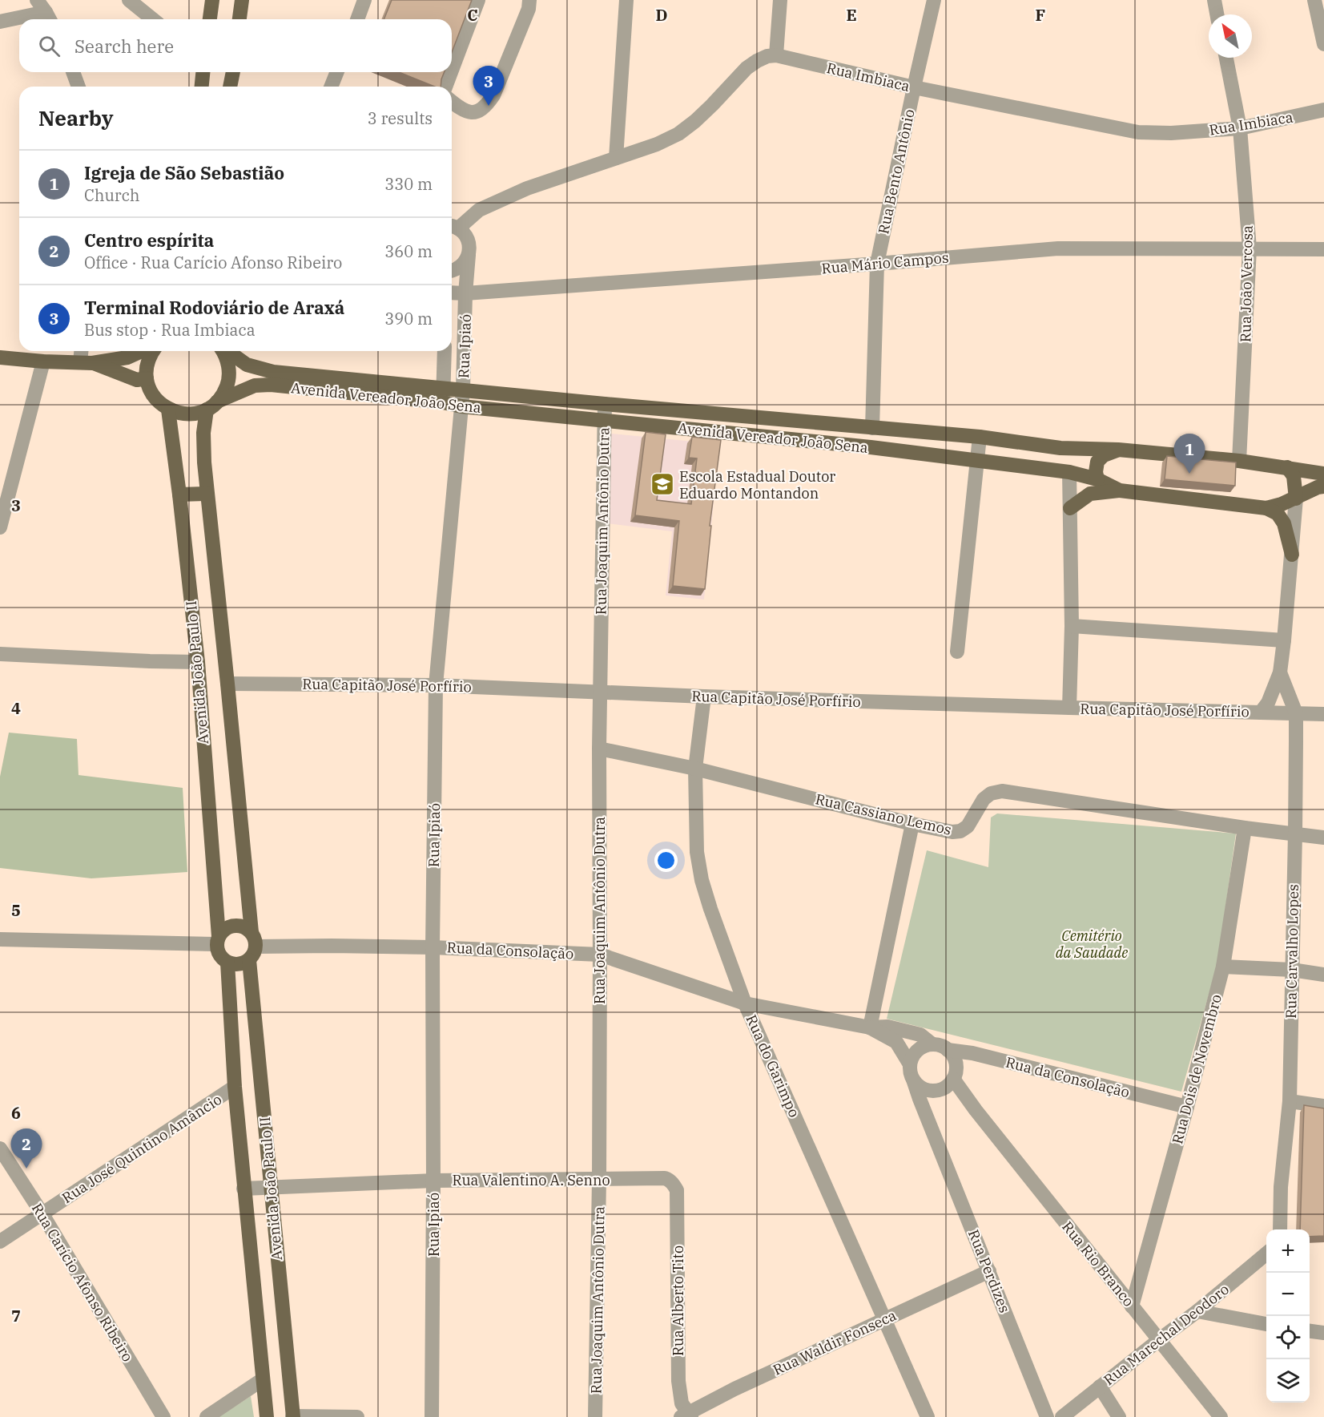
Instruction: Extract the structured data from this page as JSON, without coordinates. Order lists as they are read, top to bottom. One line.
{"streets":{"main road":["Avenida Vereador João Sena","Avenida João Paulo II"],"street":["Rua Imbiaca","Rua Bento Antônio","Rua Mário Campos","Rua João Vercosa","Rua Ipiaó","Rua Joaquim Antônio Dutra","Rua Capitão José Porfírio","Rua Cassiano Lemos","Rua da Consolação","Rua Carvalho Lopes","Rua do Garimpo","Rua Dois de Novembro","Rua José Quintino Amâncio","Rua Valentino A. Senno","Rua Rio Branco","Rua Perdizes","Rua Carício Afonso Ribeiro","Rua Alberto Tito","Rua Marechal Deodoro","Rua Waldir Fonseca"]},"crossings":[["Rua Imbiaca","Rua Bento Antônio"],["Rua Imbiaca","Rua João Vercosa"],["Rua Bento Antônio","Rua Mário Campos"],["Rua Bento Antônio","Avenida Vereador João Sena"],["Rua Mário Campos","Rua João Vercosa"],["Rua Mário Campos","Rua Ipiaó"],["Rua João Vercosa","Avenida Vereador João Sena"],["Rua Ipiaó","Avenida Vereador João Sena"],["Rua Ipiaó","Rua Capitão José Porfírio"],["Rua Ipiaó","Rua da Consolação"],["Rua Ipiaó","Rua Valentino A. Senno"],["Avenida Vereador João Sena","Rua Joaquim Antônio Dutra"],["Avenida Vereador João Sena","Avenida João Paulo II"],["Avenida Vereador João Sena","Rua Carvalho Lopes"],["Rua Joaquim Antônio Dutra","Rua Capitão José Porfírio"],["Rua Joaquim Antônio Dutra","Rua Cassiano Lemos"],["Rua Joaquim Antônio Dutra","Rua da Consolação"],["Rua Joaquim Antônio Dutra","Rua Valentino A. Senno"],["Avenida João Paulo II","Rua Capitão José Porfírio"],["Avenida João Paulo II","Rua da Consolação"],["Avenida João Paulo II","Rua José Quintino Amâncio"],["Avenida João Paulo II","Rua Valentino A. Senno"],["Rua Capitão José Porfírio","Rua Carvalho Lopes"],["Rua Capitão José Porfírio","Rua do Garimpo"],["Rua Cassiano Lemos","Rua Carvalho Lopes"],["Rua Cassiano Lemos","Rua do Garimpo"],["Rua Cassiano Lemos","Rua Dois de Novembro"],["Rua da Consolação","Rua do Garimpo"],["Rua da Consolação","Rua Dois de Novembro"],["Rua da Consolação","Rua Rio Branco"],["Rua da Consolação","Rua Perdizes"],["Rua do Garimpo","Rua Waldir Fonseca"],["Rua Dois de Novembro","Rua Rio Branco"],["Rua José Quintino Amâncio","Rua Carício Afonso Ribeiro"],["Rua Valentino A. Senno","Rua Alberto Tito"],["Rua Rio Branco","Rua Perdizes"],["Rua Rio Branco","Rua Marechal Deodoro"],["Rua Perdizes","Rua Waldir Fonseca"],["Rua Alberto Tito","Rua Waldir Fonseca"]],"parks":["Cemitério da Saudade"],"places":{"school or university":["Escola Estadual Doutor Eduardo Montandon"]},"north":"top left","page":{"search":"Search here","pins":["3","1","2"],"heading":["Nearby","3 results"],"list":[{"mark":"1","name":"Igreja de São Sebastião","note":"Church","value":"330 m"},{"mark":"2","name":"Centro espírita","note":"Office · Rua Carício Afonso Ribeiro","value":"360 m"},{"mark":"3","name":"Terminal Rodoviário de Araxá","note":"Bus stop · Rua Imbiaca","value":"390 m"}],"map_buttons":["+","−"]},"grid":{"columns":["C","D","E","F"],"rows":["3","4","5","6","7"]}}
